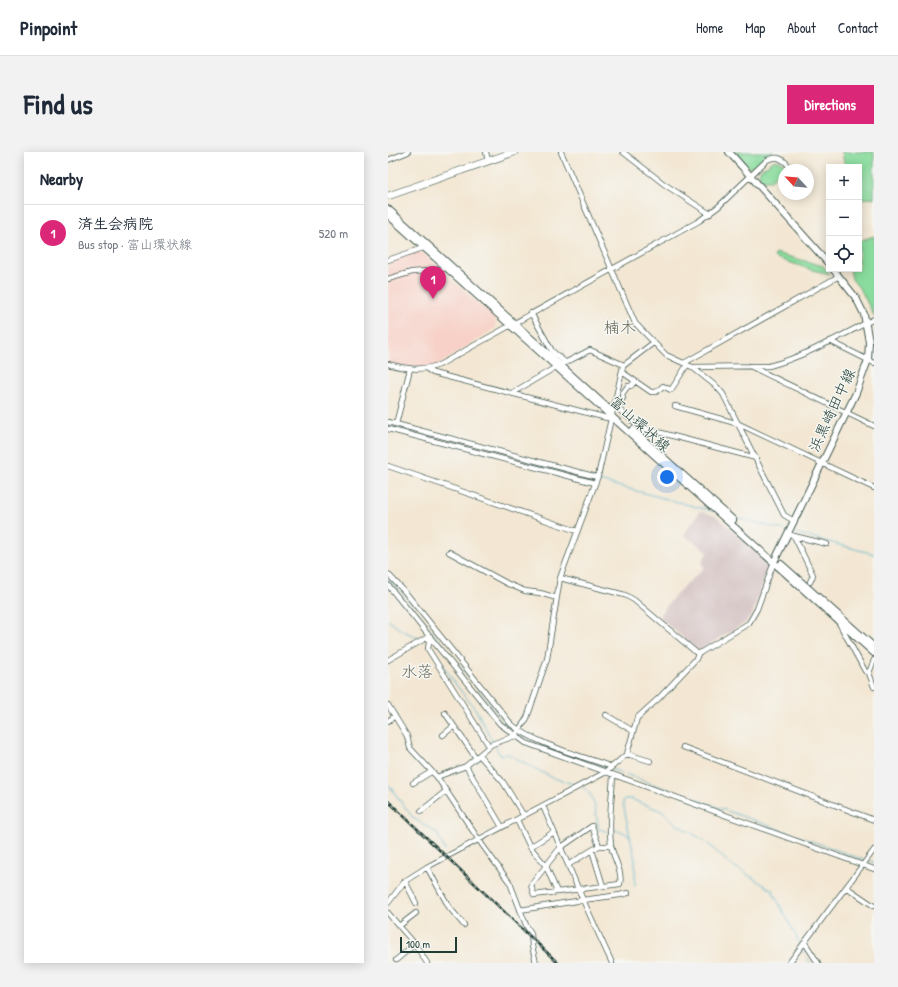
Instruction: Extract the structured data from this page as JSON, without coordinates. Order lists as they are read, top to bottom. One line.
{"streets":{"main road":["浜黒崎田中線","富山環状線"]},"crossings":[["浜黒崎田中線","富山環状線"]],"districts":["楠木","水落"],"scale_bar":"100 m","north":"top left","page":{"header":"Pinpoint","nav":["Home","Map","About","Contact"],"title":"Find us","buttons":"Directions","heading":"Nearby","map_buttons":["+","−"],"list":[{"mark":"1","name":"済生会病院","note":"Bus stop · 富山環状線","value":"520 m"}],"pins":"1","scale":"100 m"}}
